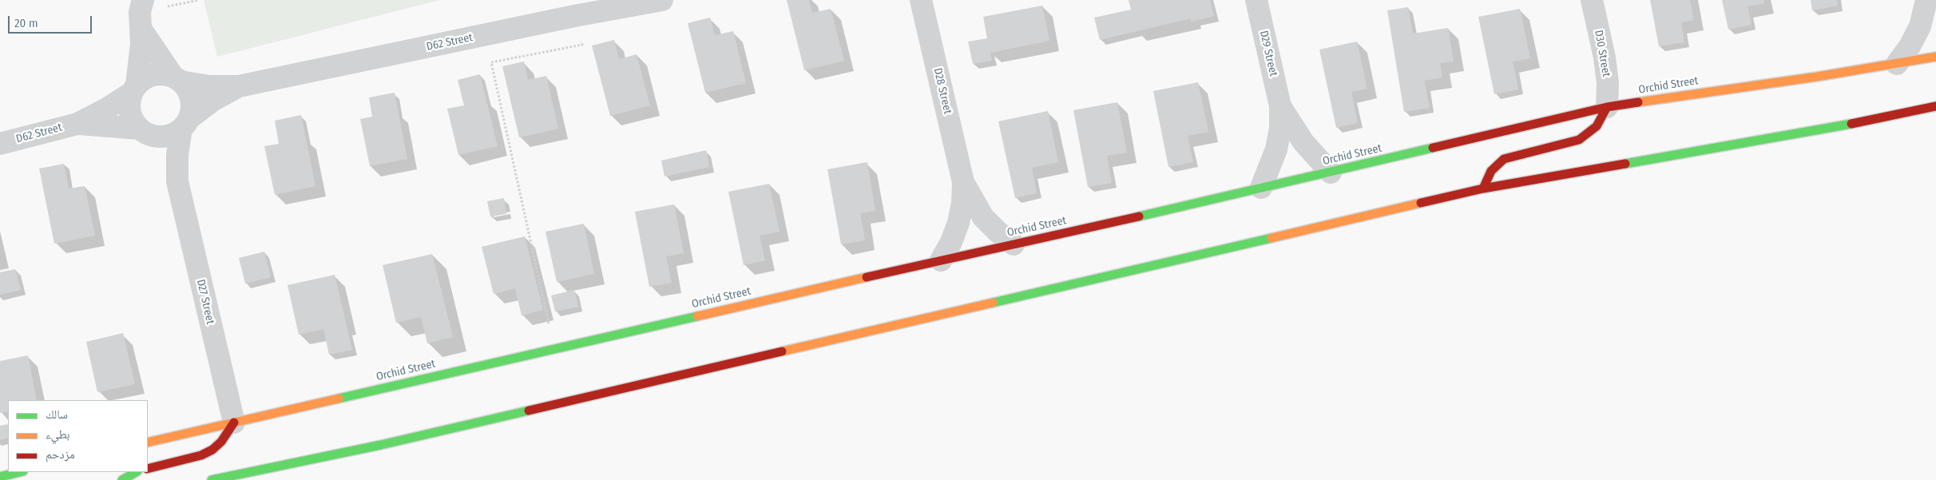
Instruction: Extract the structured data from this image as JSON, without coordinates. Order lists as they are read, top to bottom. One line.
{"streets":{"street":["D62 Street","D29 Street","D30 Street","Orchid Street","D28 Street","D27 Street"]},"crossings":[["D62 Street","D27 Street"],["D29 Street","Orchid Street"],["D30 Street","Orchid Street"],["Orchid Street","D28 Street"],["Orchid Street","D27 Street"]],"legend":["سالك","بطيء","مزدحم"],"scale_bar":"20 m"}
